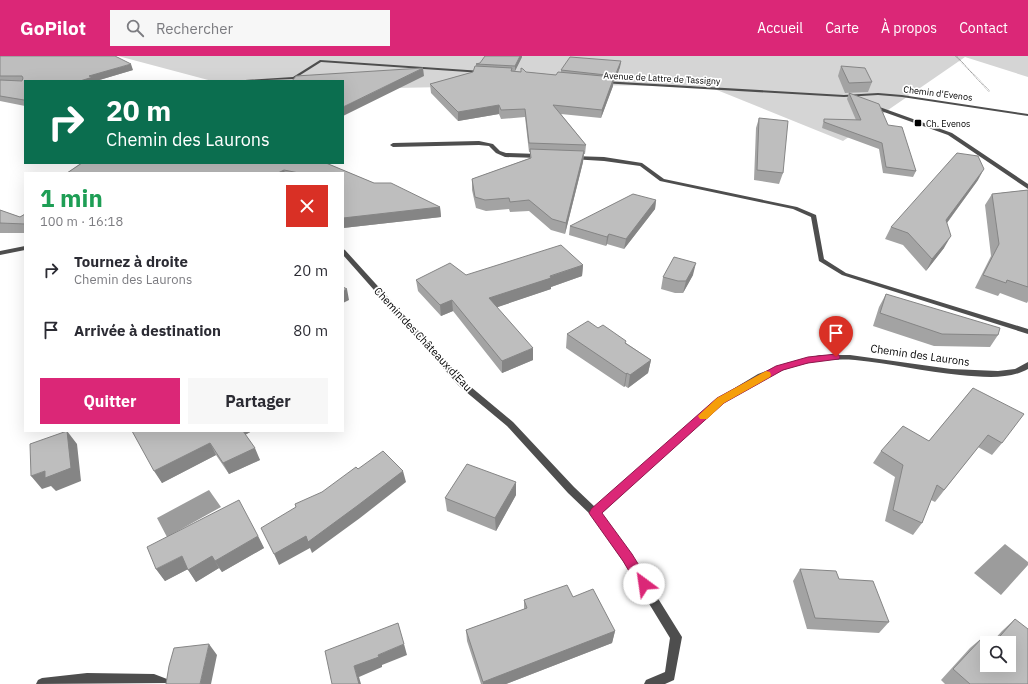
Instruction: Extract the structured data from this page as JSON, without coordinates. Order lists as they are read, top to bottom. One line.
{"streets":{"street":["Avenue de Lattre de Tassigny","Chemin d'Evenos","Chemin des Châteaux d'Eau","Chemin des Laurons"]},"crossings":[["Avenue de Lattre de Tassigny","Chemin d'Evenos"],["Chemin des Châteaux d'Eau","Chemin des Laurons"]],"places":{"transit":["Ch. Evenos"]},"page":{"header":"GoPilot","search":"Rechercher","nav":["Accueil","Carte","À propos","Contact"],"turn":["20 m","Chemin des Laurons"],"heading":["1 min","100 m · 16:18"],"list":[{"name":"Tournez à droite","note":"Chemin des Laurons","value":"20 m"},{"name":"Arrivée à destination","value":"80 m"}],"buttons":["Quitter","Partager"]}}
